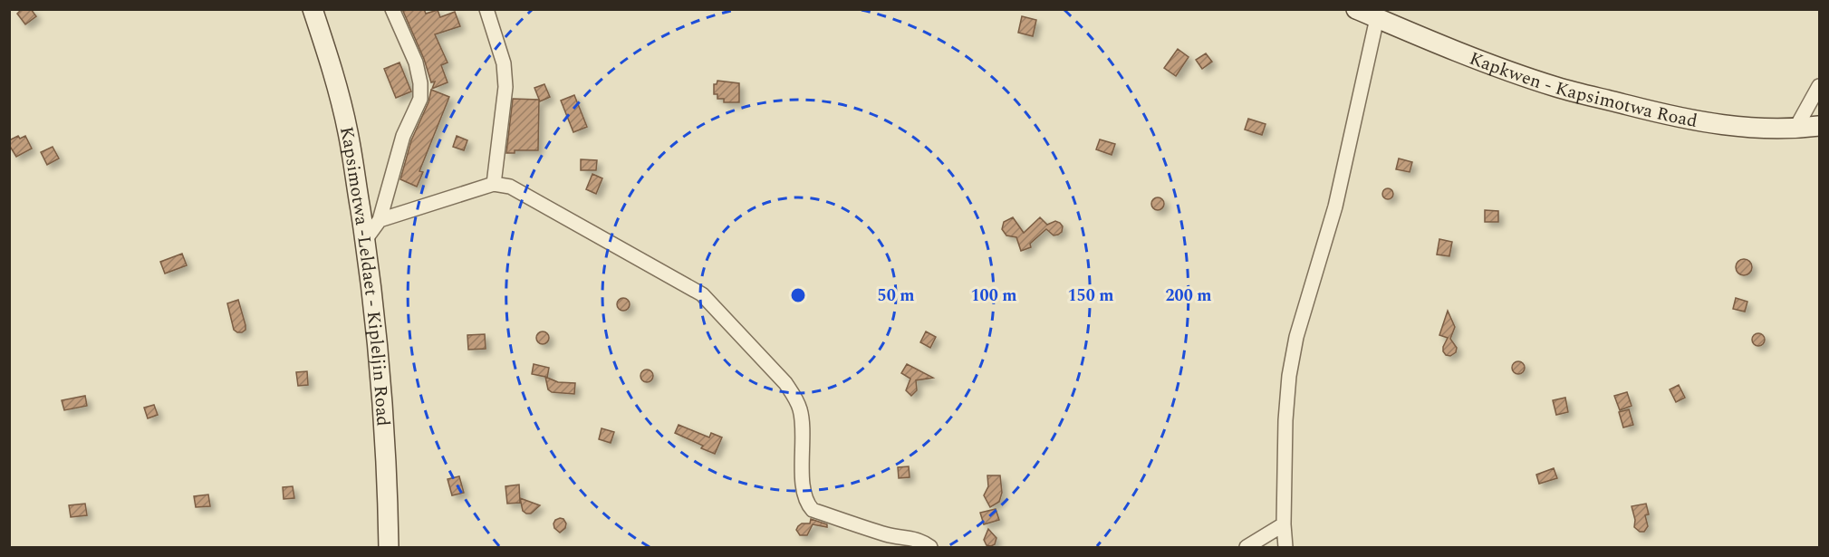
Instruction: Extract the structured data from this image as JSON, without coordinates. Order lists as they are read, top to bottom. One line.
{"streets":{"street":["Kapkwen - Kapsimotwa Road","Kapsimotwa -Leldaet - Kipleljin Road"]},"rings":["50 m","100 m","150 m","200 m"]}
